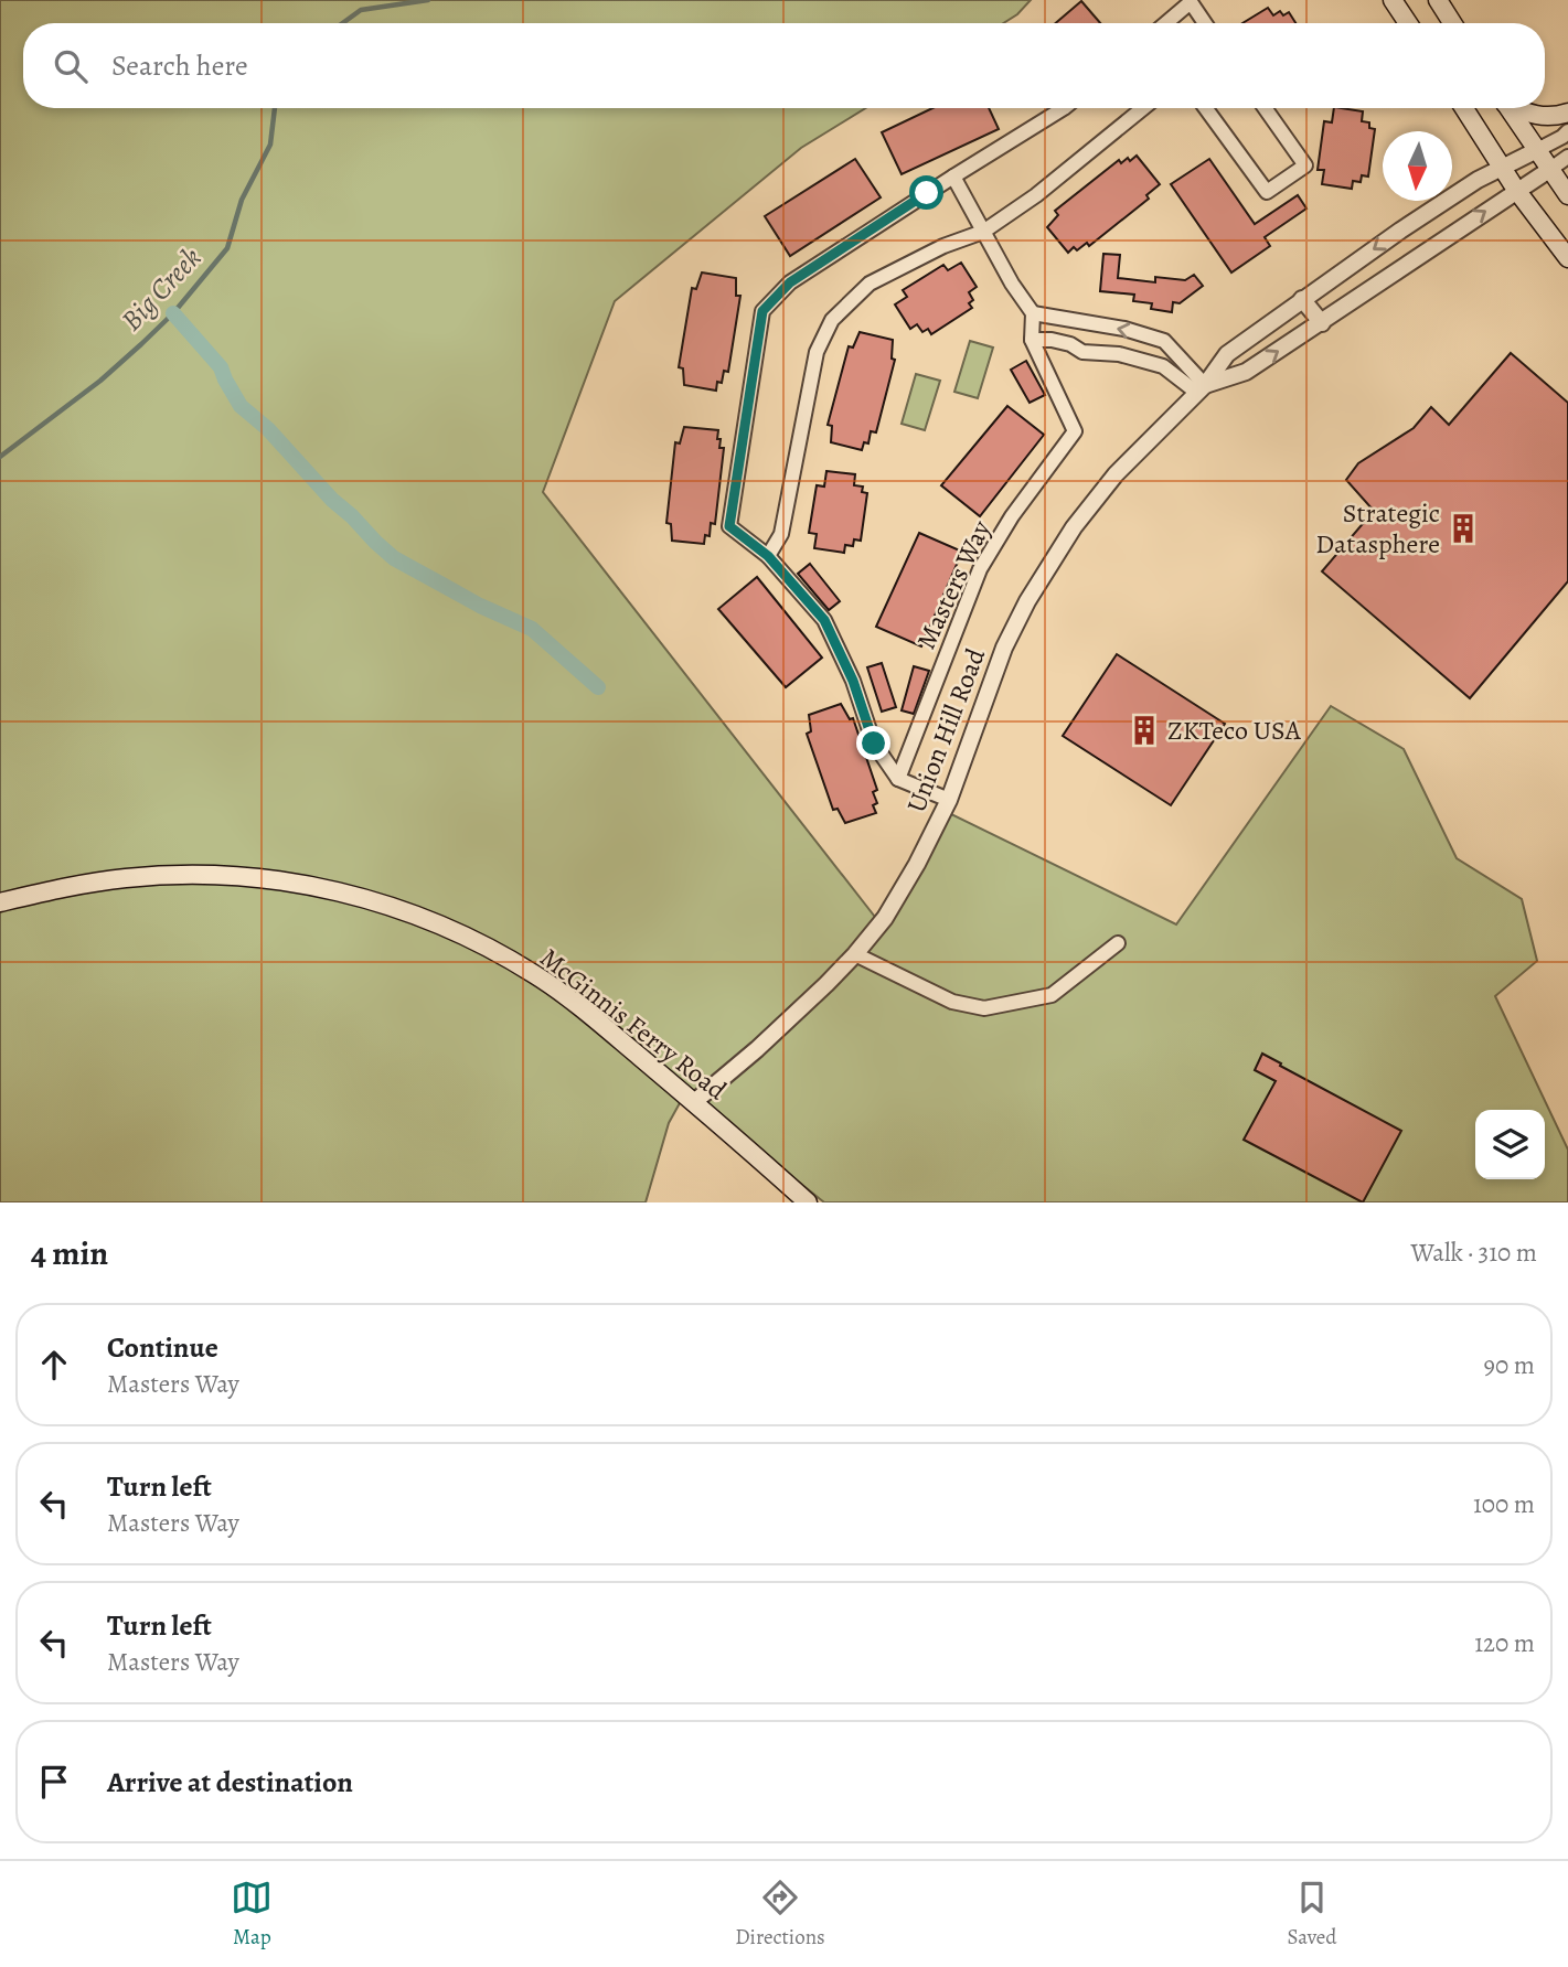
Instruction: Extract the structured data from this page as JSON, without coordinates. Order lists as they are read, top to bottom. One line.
{"streets":{"main road":["McGinnis Ferry Road"],"street":["Masters Way","Union Hill Road"]},"crossings":[["Union Hill Road","McGinnis Ferry Road"]],"water":["Big Creek"],"places":{"building":["Strategic Datasphere","ZKTeco USA"]},"north":"bottom","page":{"search":"Search here","heading":["4 min","Walk · 310 m"],"list":[["Continue","Masters Way","90 m"],["Turn left","Masters Way","100 m"],["Turn left","Masters Way","120 m"],"Arrive at destination"],"nav":["Map","Directions","Saved"]}}
